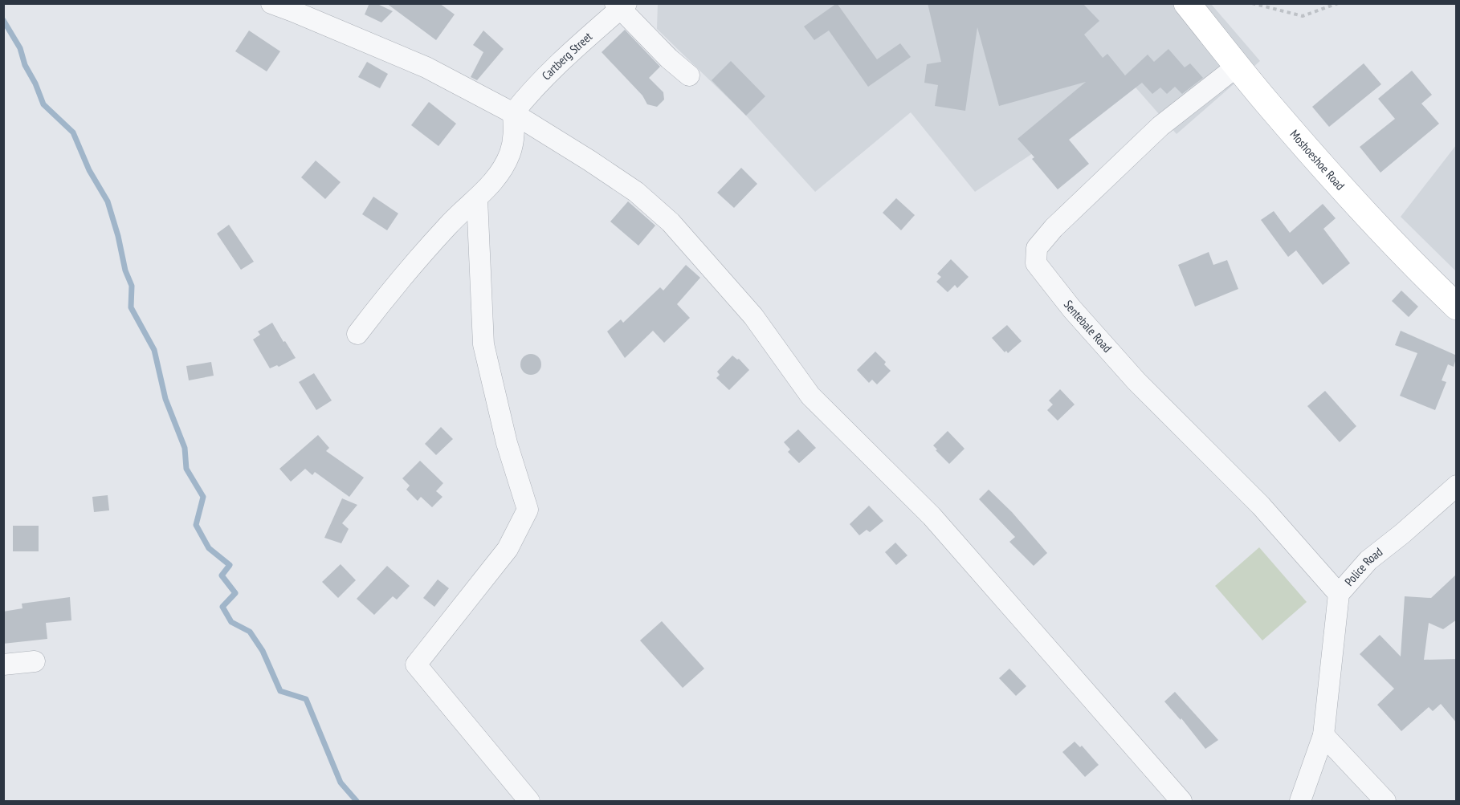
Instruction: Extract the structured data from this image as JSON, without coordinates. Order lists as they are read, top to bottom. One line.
{"streets":{"street":["Cartberg Street","Moshoeshoe Road","Sentebale Road","Police Road"]},"crossings":[["Moshoeshoe Road","Sentebale Road"],["Sentebale Road","Police Road"]]}
